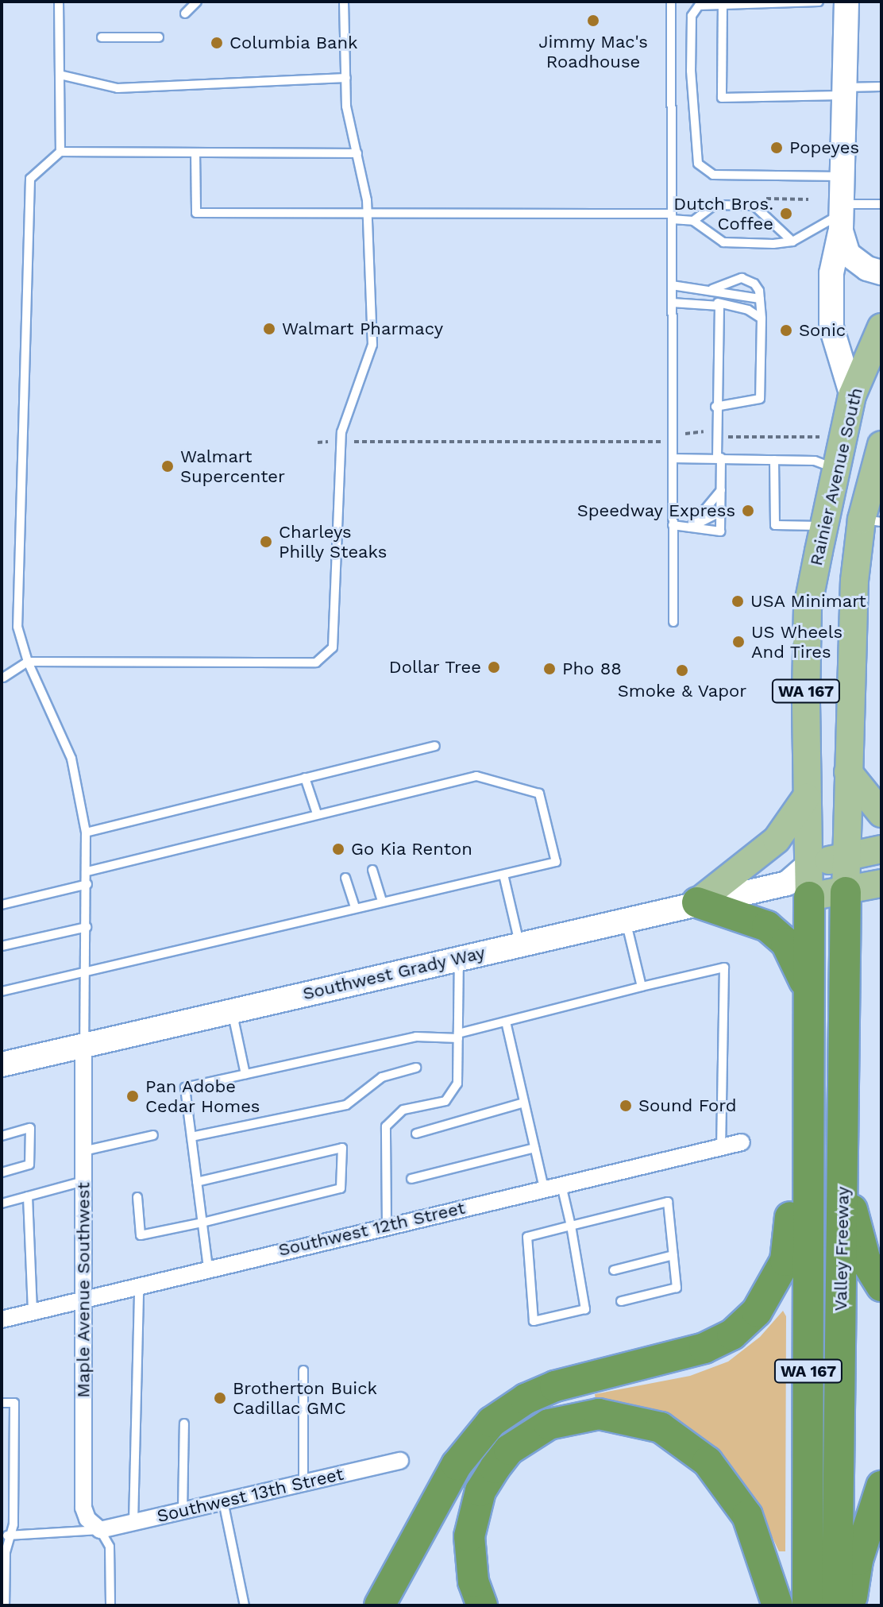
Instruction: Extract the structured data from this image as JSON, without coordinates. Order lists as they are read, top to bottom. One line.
{"streets":{"highway":["WA 167","Valley Freeway"],"main road":["Rainier Avenue South","Southwest Grady Way"],"street":["Southwest 12th Street","Maple Avenue Southwest","Southwest 13th Street"]},"crossings":[["Rainier Avenue South","Southwest Grady Way"],["Rainier Avenue South","Valley Freeway"],["Southwest Grady Way","Valley Freeway"],["Southwest Grady Way","Maple Avenue Southwest"],["Southwest 12th Street","Maple Avenue Southwest"],["Maple Avenue Southwest","Southwest 13th Street"]],"places":["Jimmy Mac's Roadhouse","Columbia Bank","Popeyes","Dutch Bros. Coffee","Walmart Pharmacy","Sonic","Walmart Supercenter","Speedway Express","Charleys Philly Steaks","USA Minimart","US Wheels And Tires","Dollar Tree","Pho 88","Smoke & Vapor","Go Kia Renton","Pan Adobe Cedar Homes","Sound Ford","Brotherton Buick Cadillac GMC"]}
